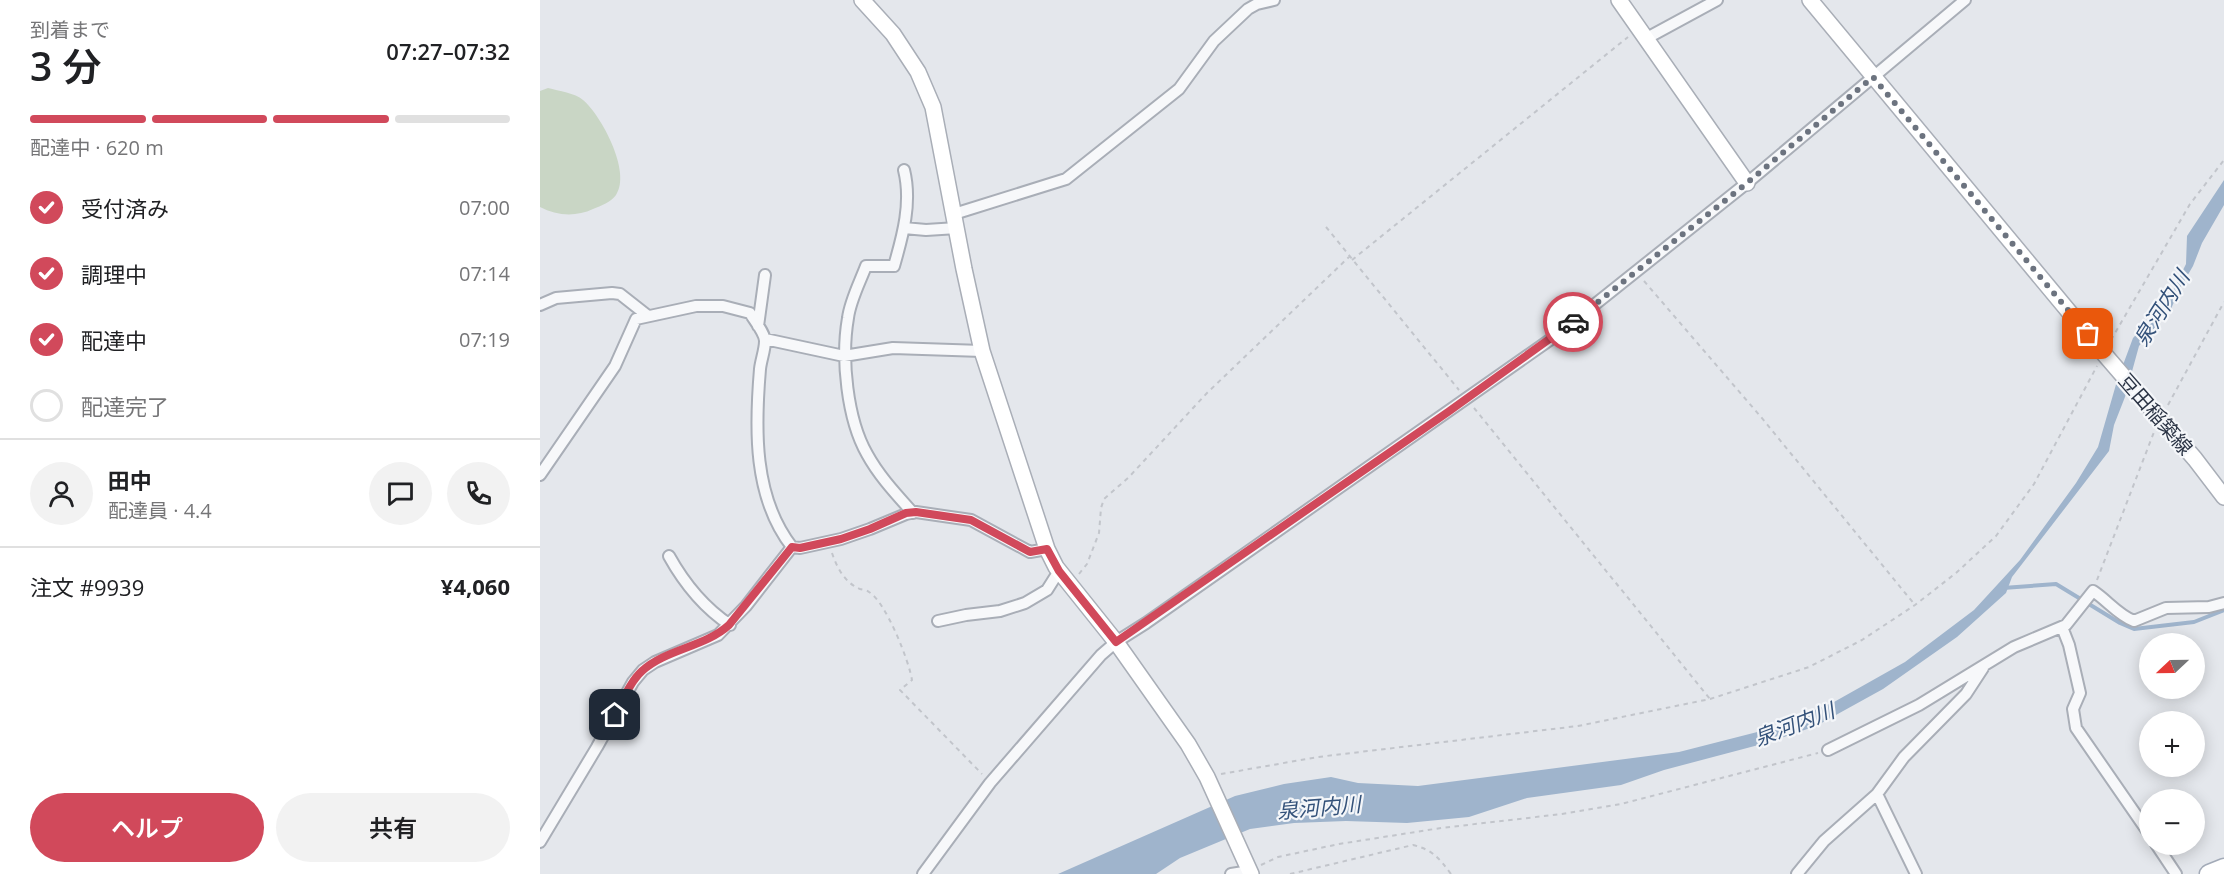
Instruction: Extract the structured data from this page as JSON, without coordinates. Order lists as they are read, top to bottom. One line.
{"streets":{"street":["豆田稲築線"]},"water":["泉河内川"],"north":"left","page":{"heading":["3 分","到着まで","07:27–07:32"],"panel":["田中","配達員 · 4.4","注文 #9939","¥4,060"],"bar":"配達中 · 620 m","list":[["受付済み","07:00"],["調理中","07:14"],["配達中","07:19"],"配達完了"],"map_buttons":["+","−"],"buttons":["ヘルプ","共有"]}}
